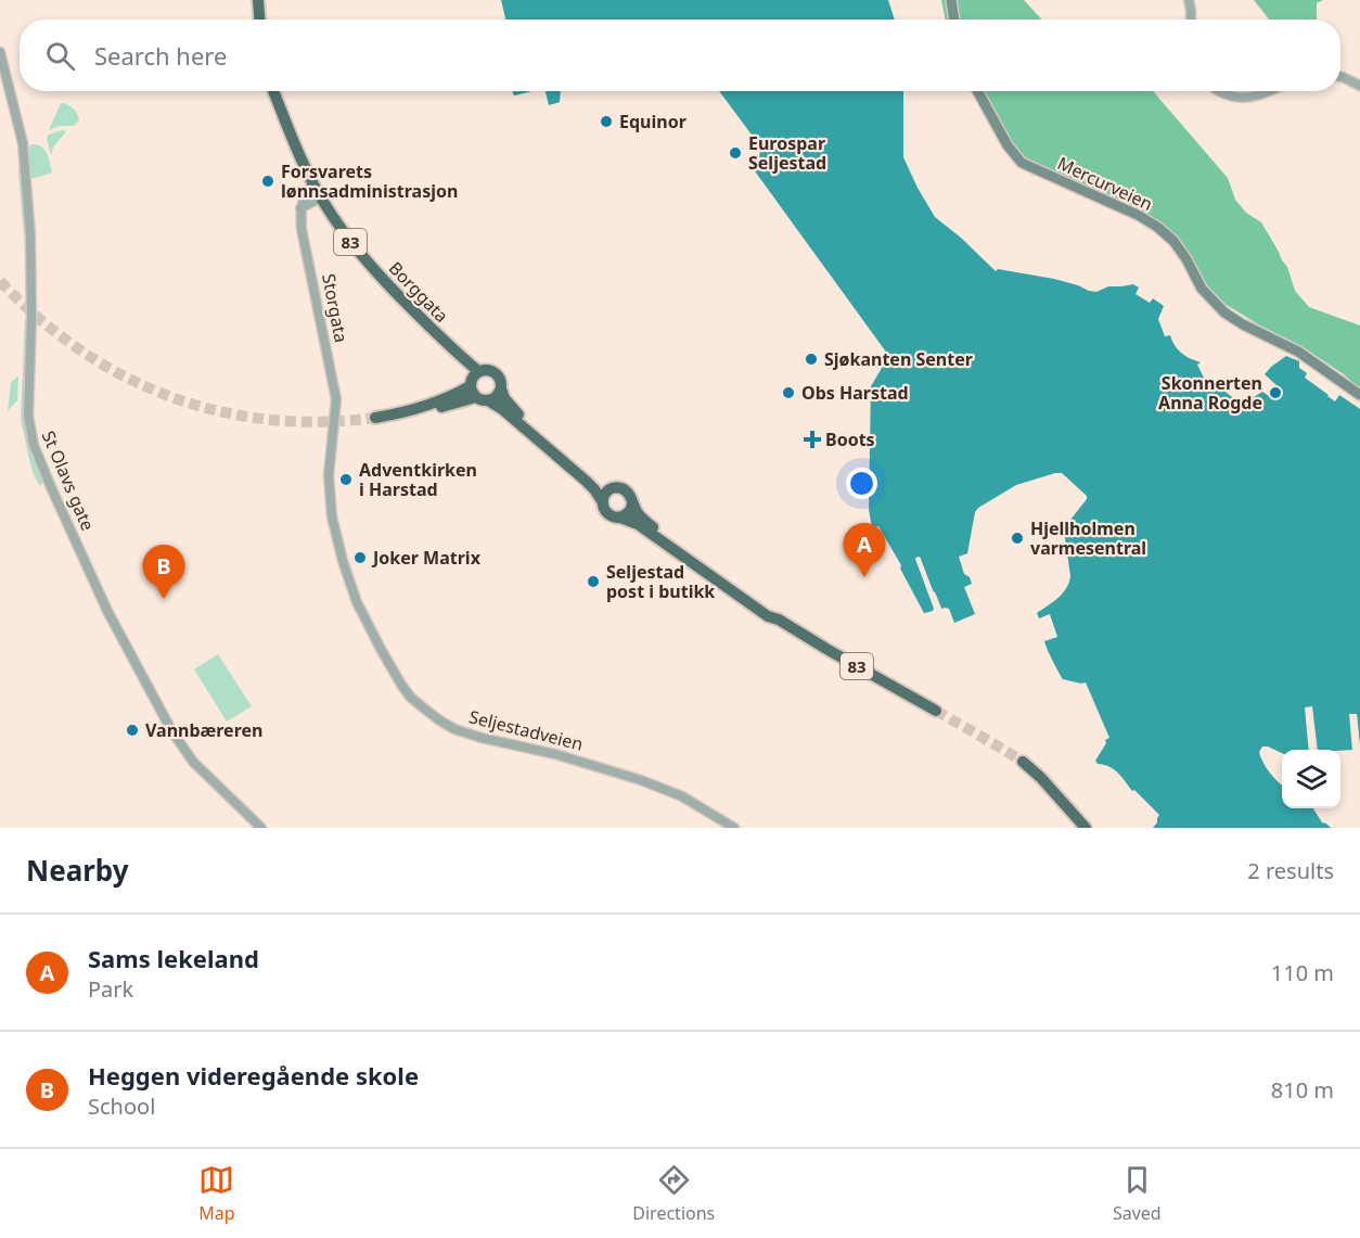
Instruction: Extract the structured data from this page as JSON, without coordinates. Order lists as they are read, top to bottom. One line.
{"streets":{"highway":["83","Borggata"],"main road":["Mercurveien"],"street":["Storgata","St Olavs gate","Seljestadveien"]},"crossings":[["83","Borggata"],["Storgata","Seljestadveien"]],"places":{"other":["Equinor","Eurospar Seljestad","Forsvarets lønnsadministrasjon","Sjøkanten Senter","Obs Harstad","Skonnerten Anna Rogde","Adventkirken i Harstad","Hjellholmen varmesentral","Joker Matrix","Seljestad post i butikk","Vannbæreren"],"health":["Boots"]},"page":{"search":"Search here","pins":["A","B"],"heading":["Nearby","2 results"],"list":[{"mark":"A","name":"Sams lekeland","note":"Park","value":"110 m"},{"mark":"B","name":"Heggen videregående skole","note":"School","value":"810 m"}],"nav":["Map","Directions","Saved"]}}
